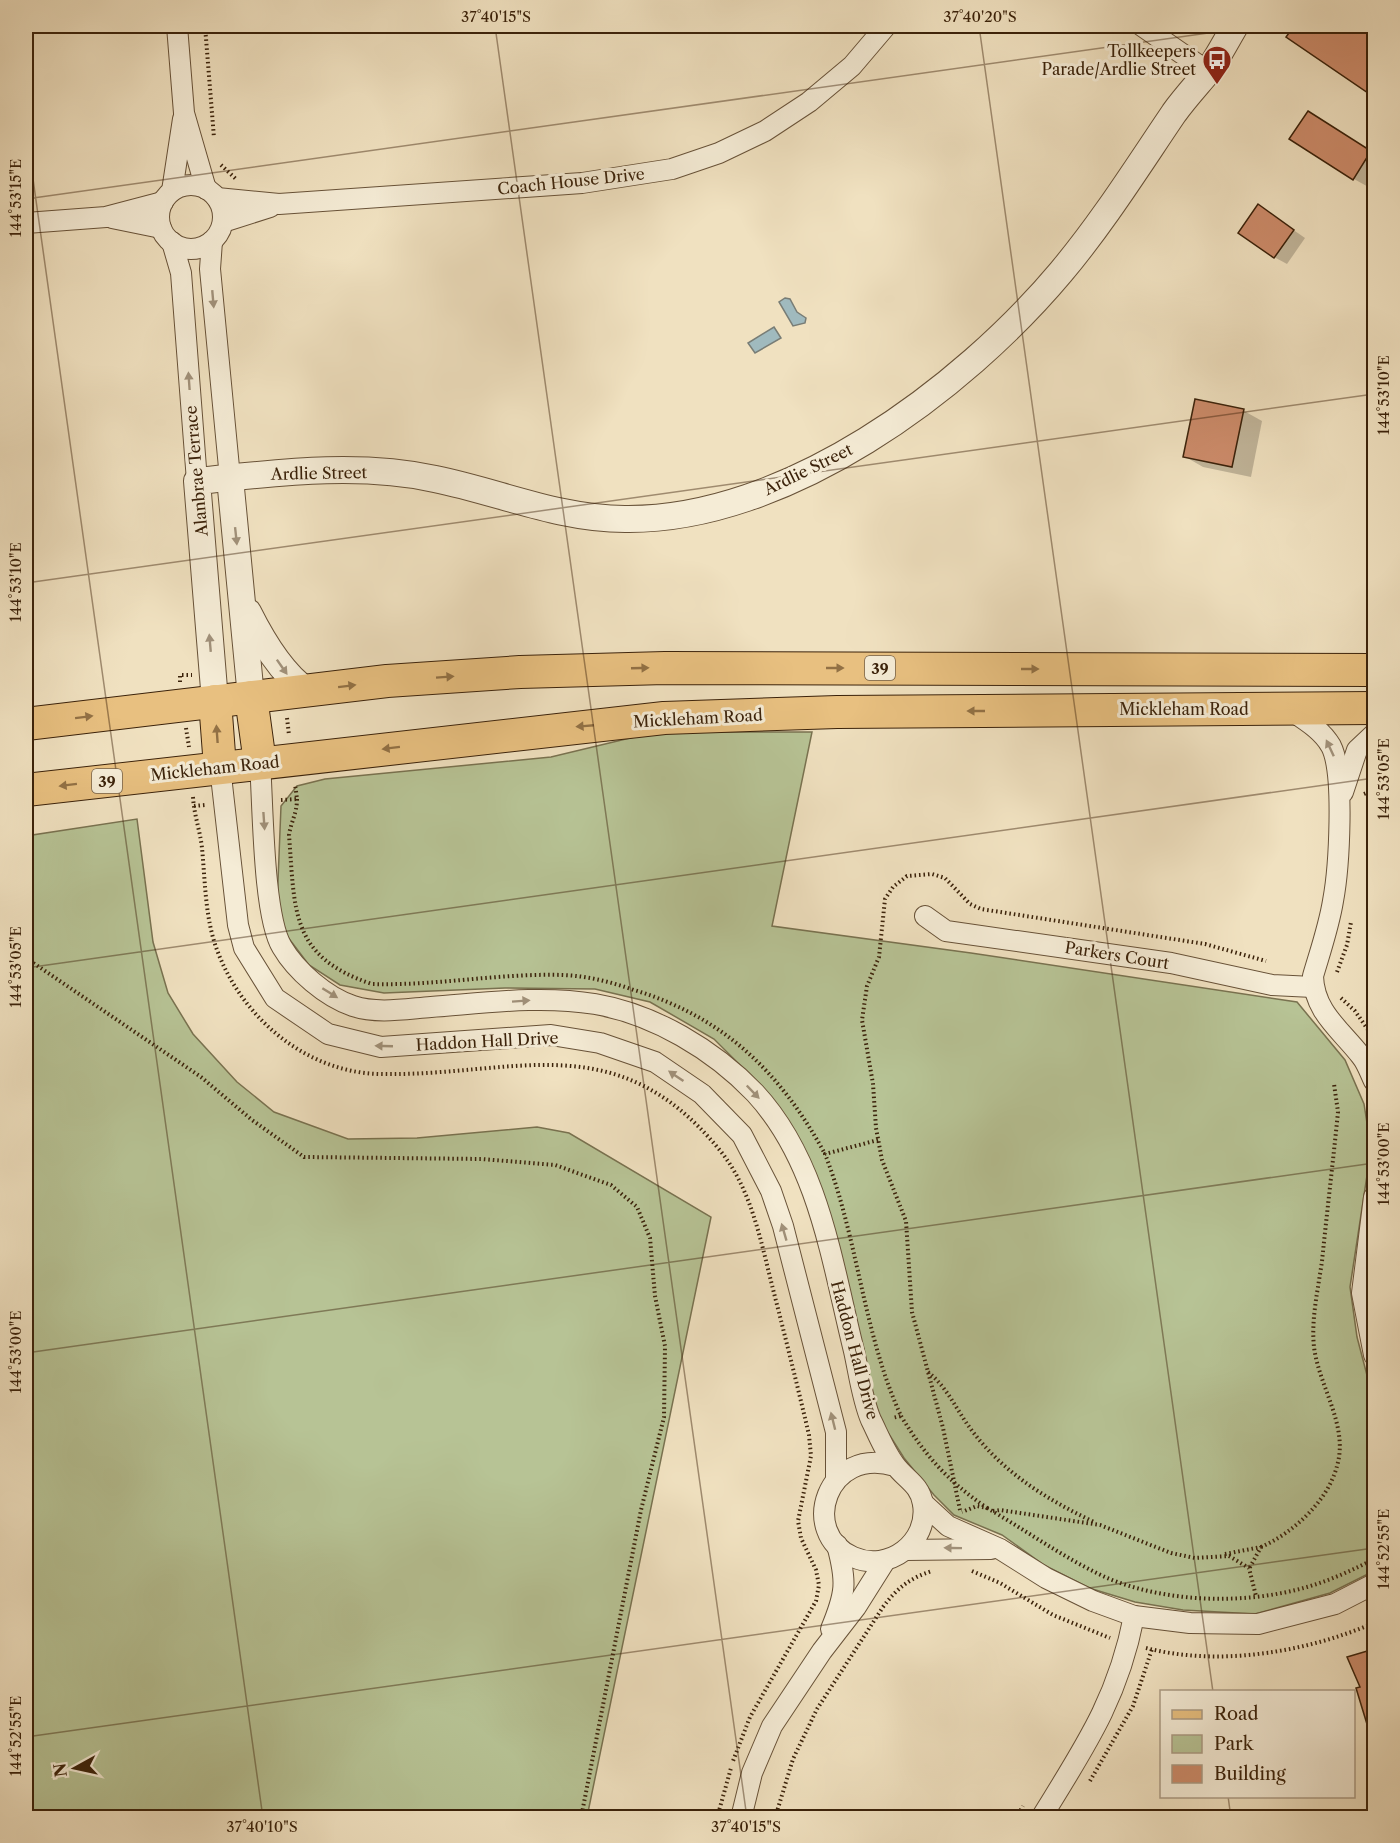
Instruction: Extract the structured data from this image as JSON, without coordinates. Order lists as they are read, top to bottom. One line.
{"streets":{"main road":["39","Mickleham Road"],"street":["Coach House Drive","Ardlie Street","Alanbrae Terrace","Parkers Court","Haddon Hall Drive"]},"crossings":[["Coach House Drive","Alanbrae Terrace"],["Ardlie Street","Alanbrae Terrace"],["Alanbrae Terrace","39"],["Mickleham Road","Haddon Hall Drive"]],"places":{"bus stop":["Tollkeepers Parade/Ardlie Street"]},"legend":["Road","Park","Building"],"north":"left","coordinates":["37°40'15\"S","37°40'20\"S","144°53'15\"E","144°53'10\"E","144°53'05\"E","144°53'00\"E","144°52'55\"E","37°40'10\"S"]}
